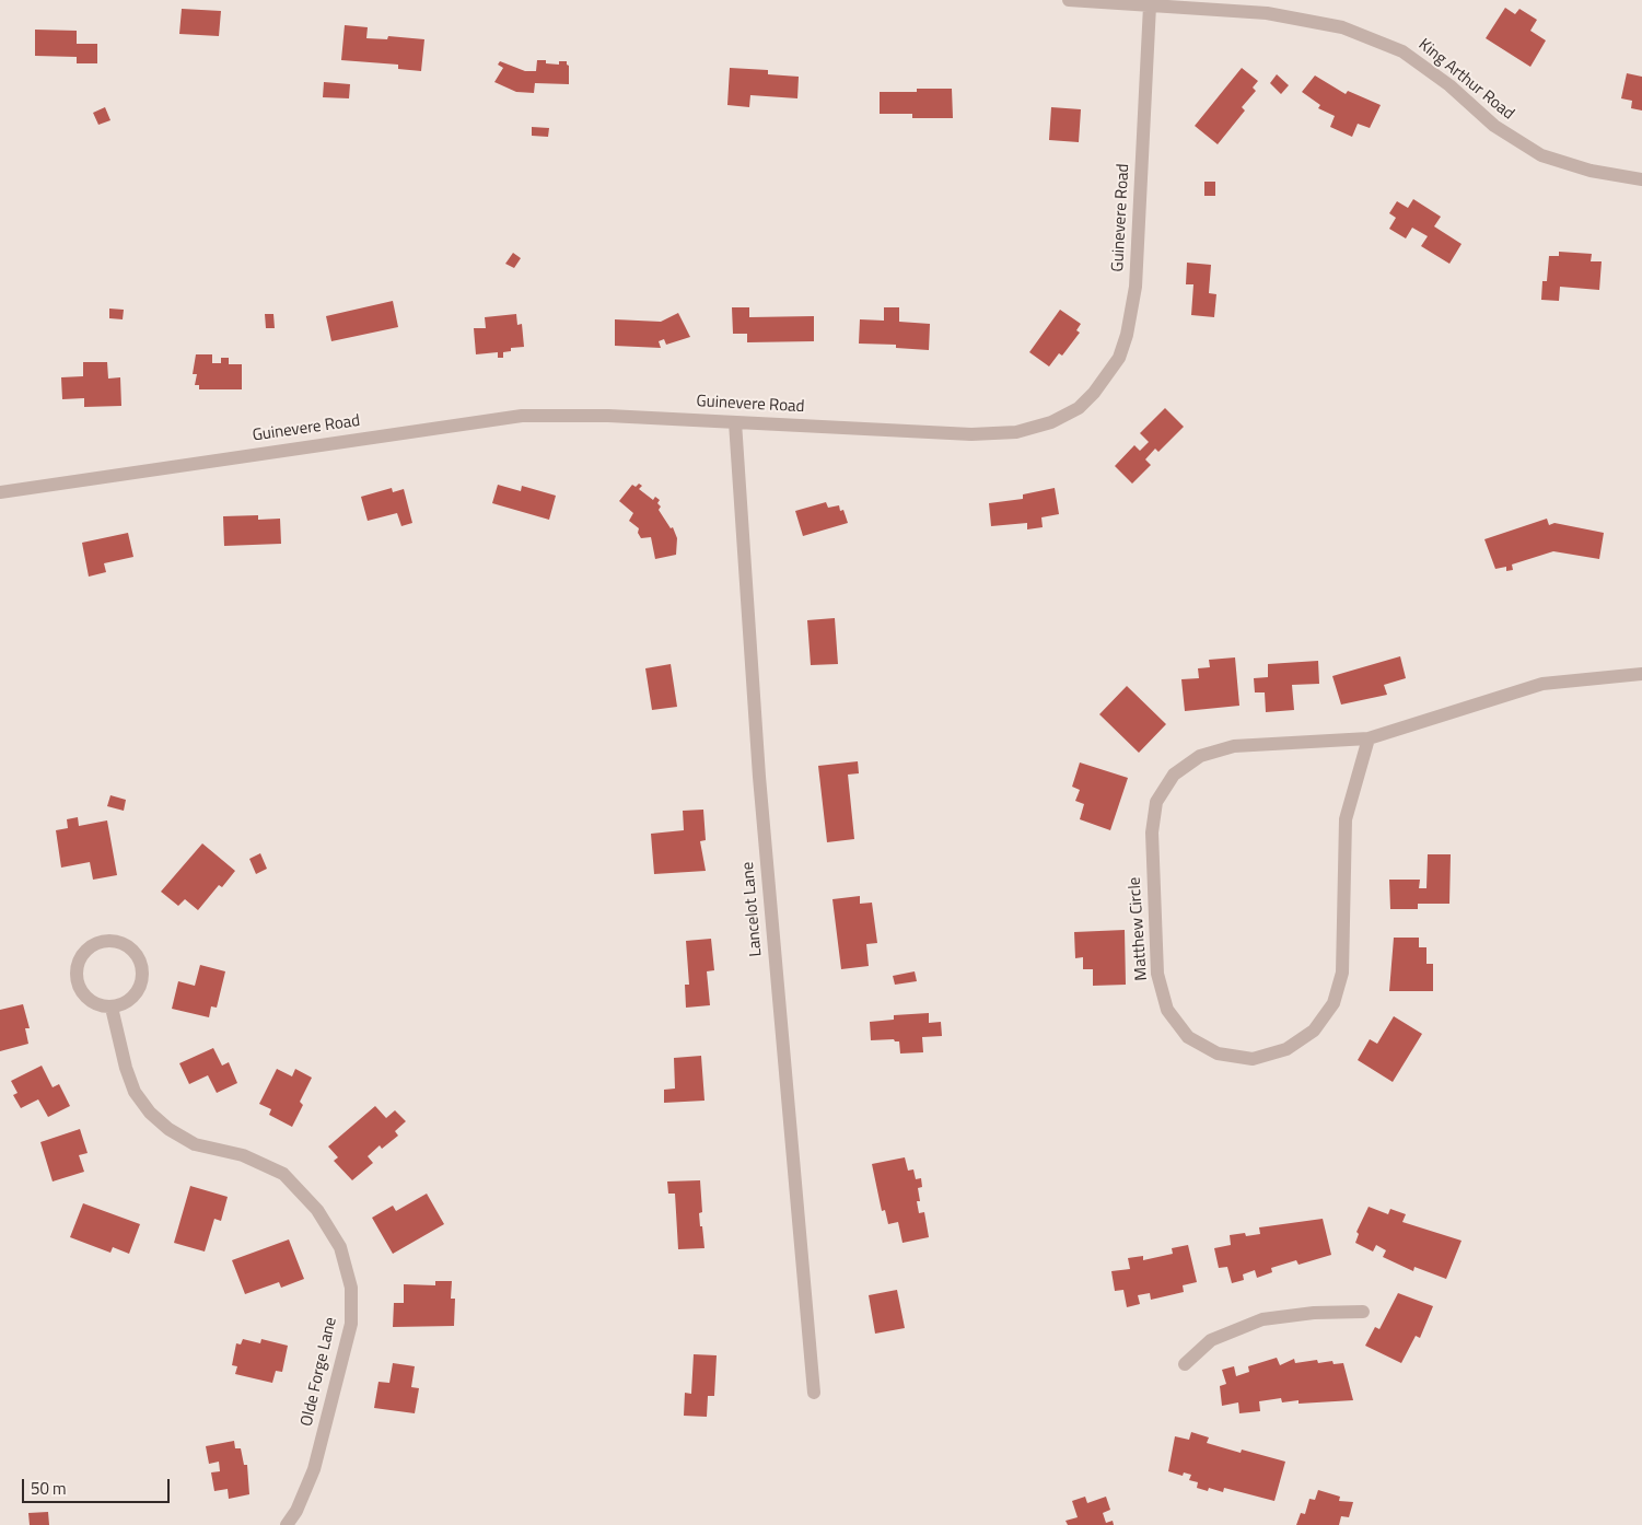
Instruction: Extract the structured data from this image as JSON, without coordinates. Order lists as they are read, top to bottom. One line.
{"streets":{"street":["King Arthur Road","Guinevere Road","Lancelot Lane","Matthew Circle","Olde Forge Lane"]},"crossings":[["King Arthur Road","Guinevere Road"],["Guinevere Road","Lancelot Lane"]],"scale_bar":"50 m"}
